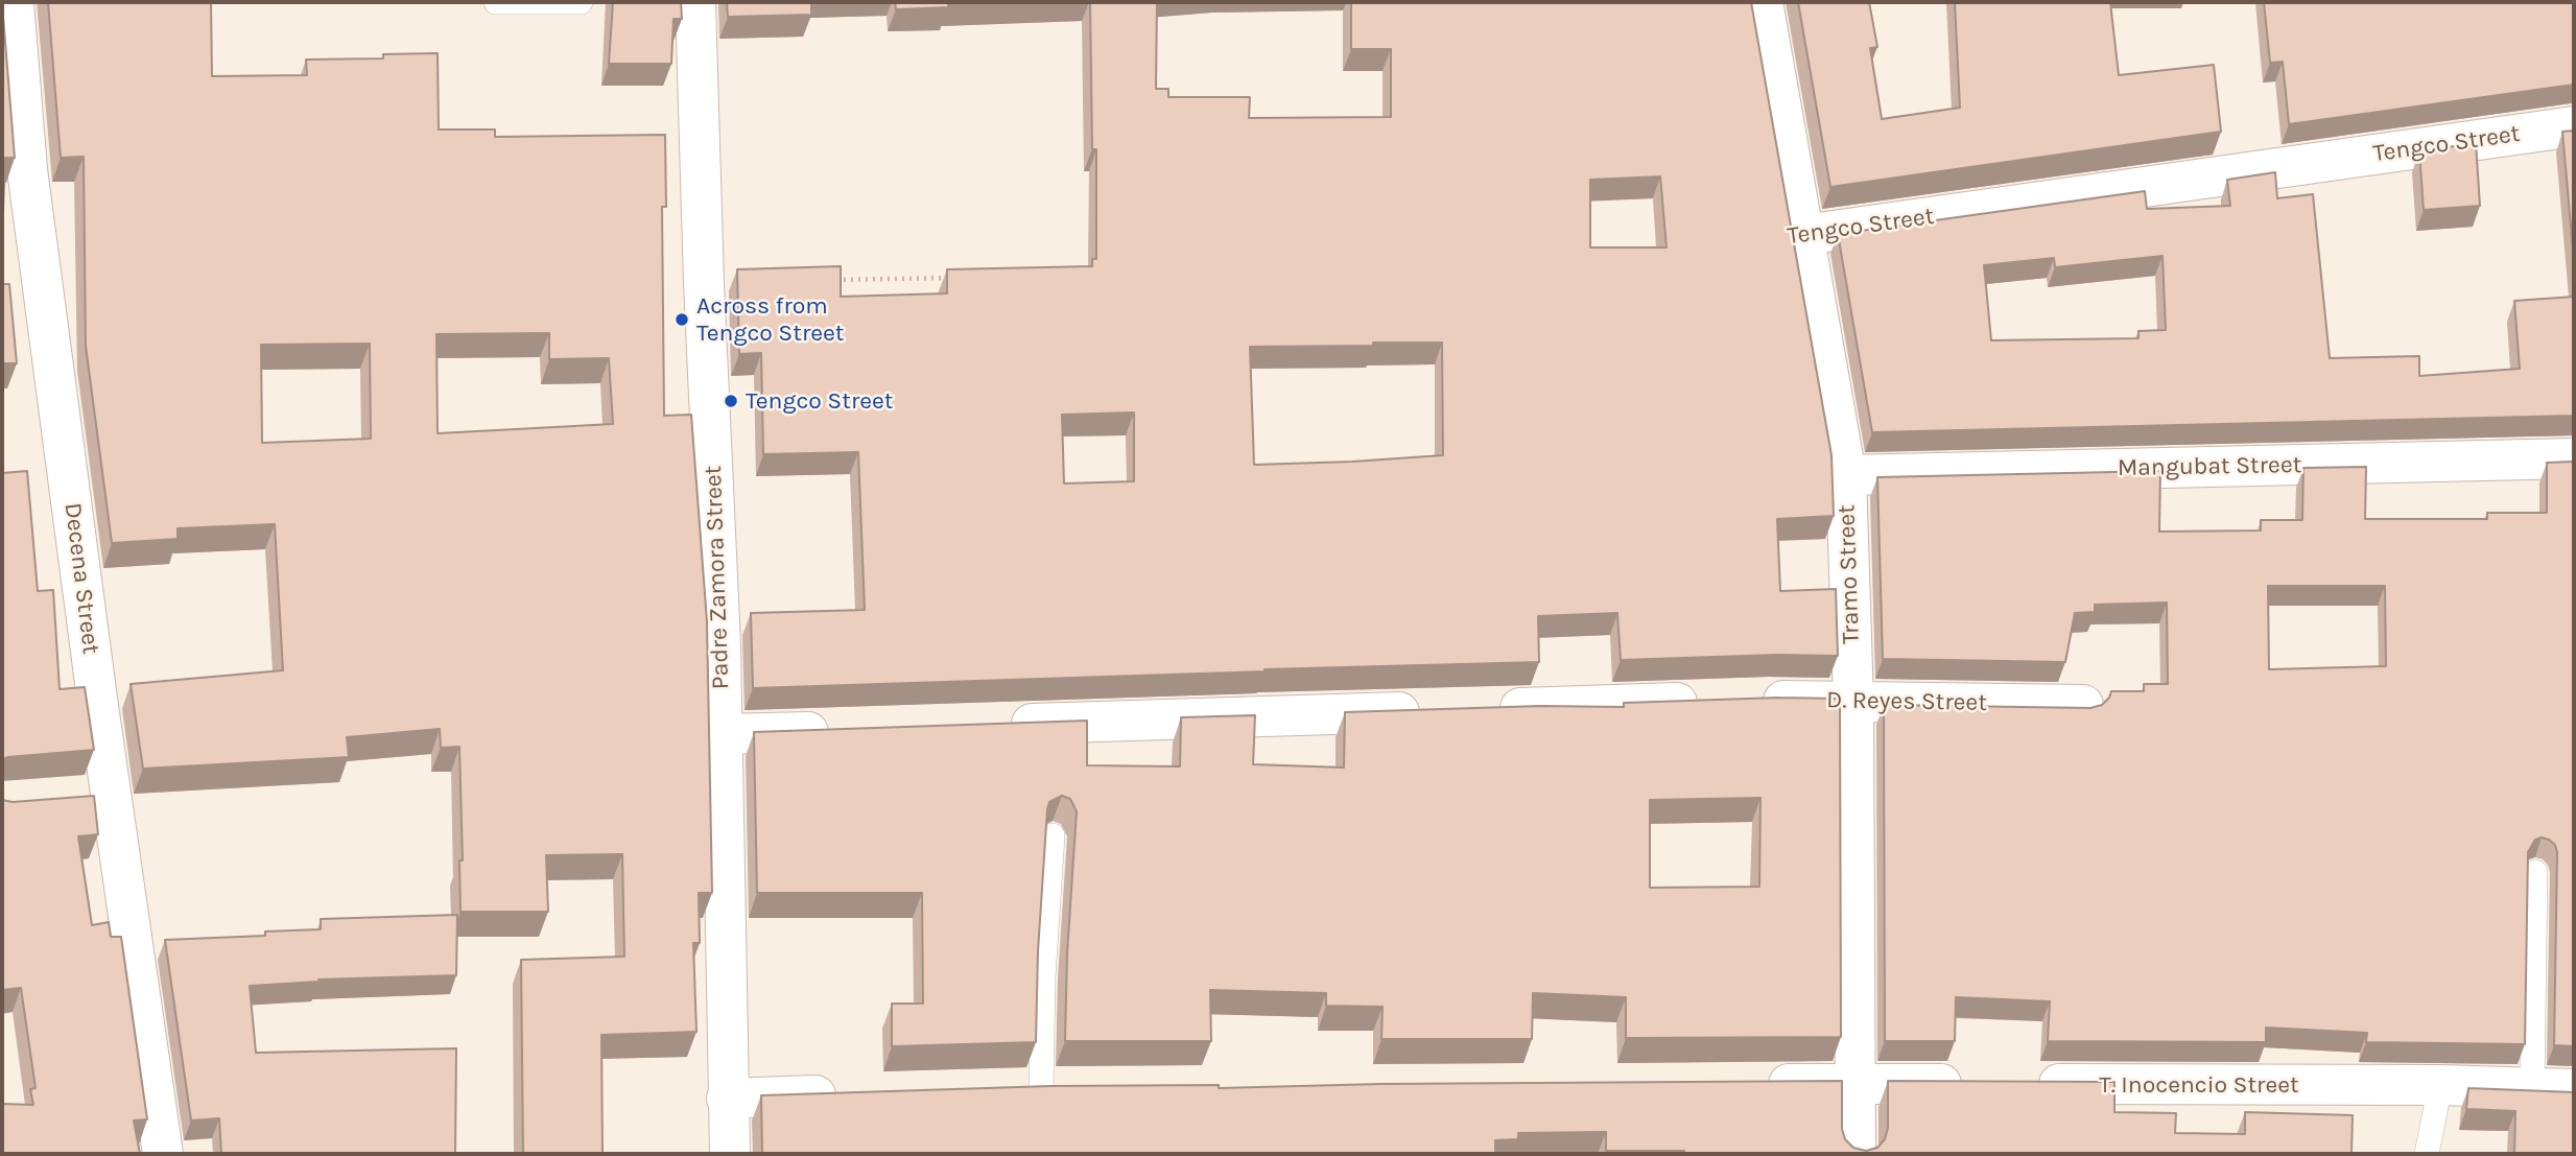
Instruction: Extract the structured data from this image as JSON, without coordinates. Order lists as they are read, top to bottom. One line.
{"streets":{"street":["Tengco Street","Mangubat Street","Tramo Street","Padre Zamora Street","Decena Street","D. Reyes Street","T. Inocencio Street"]},"crossings":[["Tengco Street","Tramo Street"],["Mangubat Street","Tramo Street"],["Tramo Street","D. Reyes Street"]],"places":["Across from Tengco Street","Tengco Street"]}
